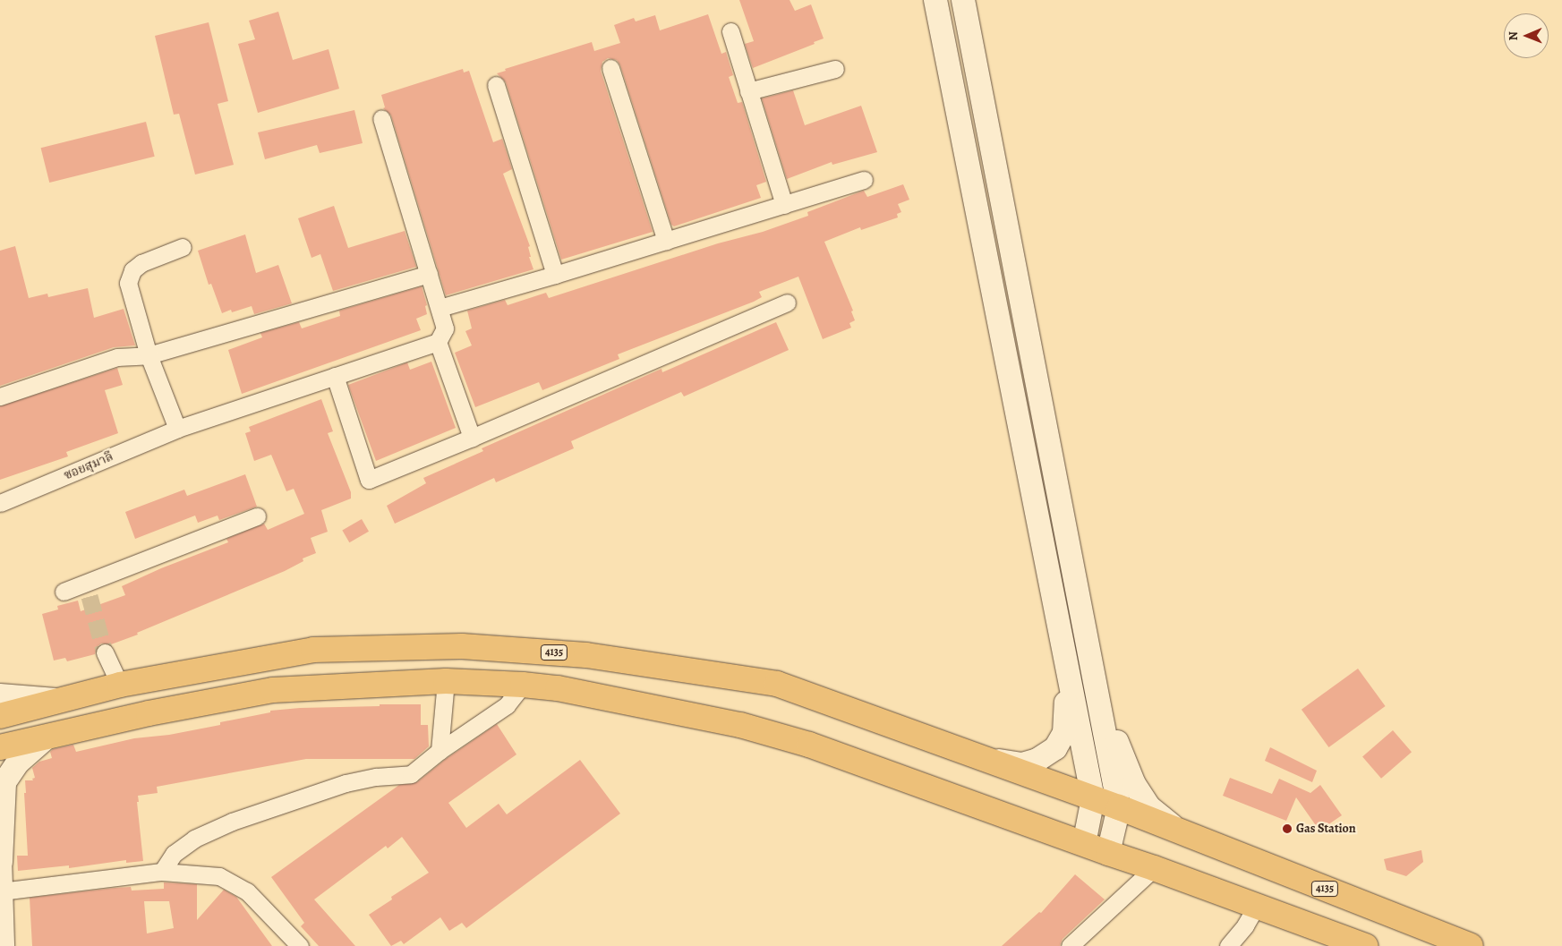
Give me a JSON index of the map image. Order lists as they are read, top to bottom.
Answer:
{
  "streets": {
    "main road": ["4135"],
    "street": ["ซอยสุมาลี"]
  },
  "places": ["Gas Station"],
  "north": "left"
}
